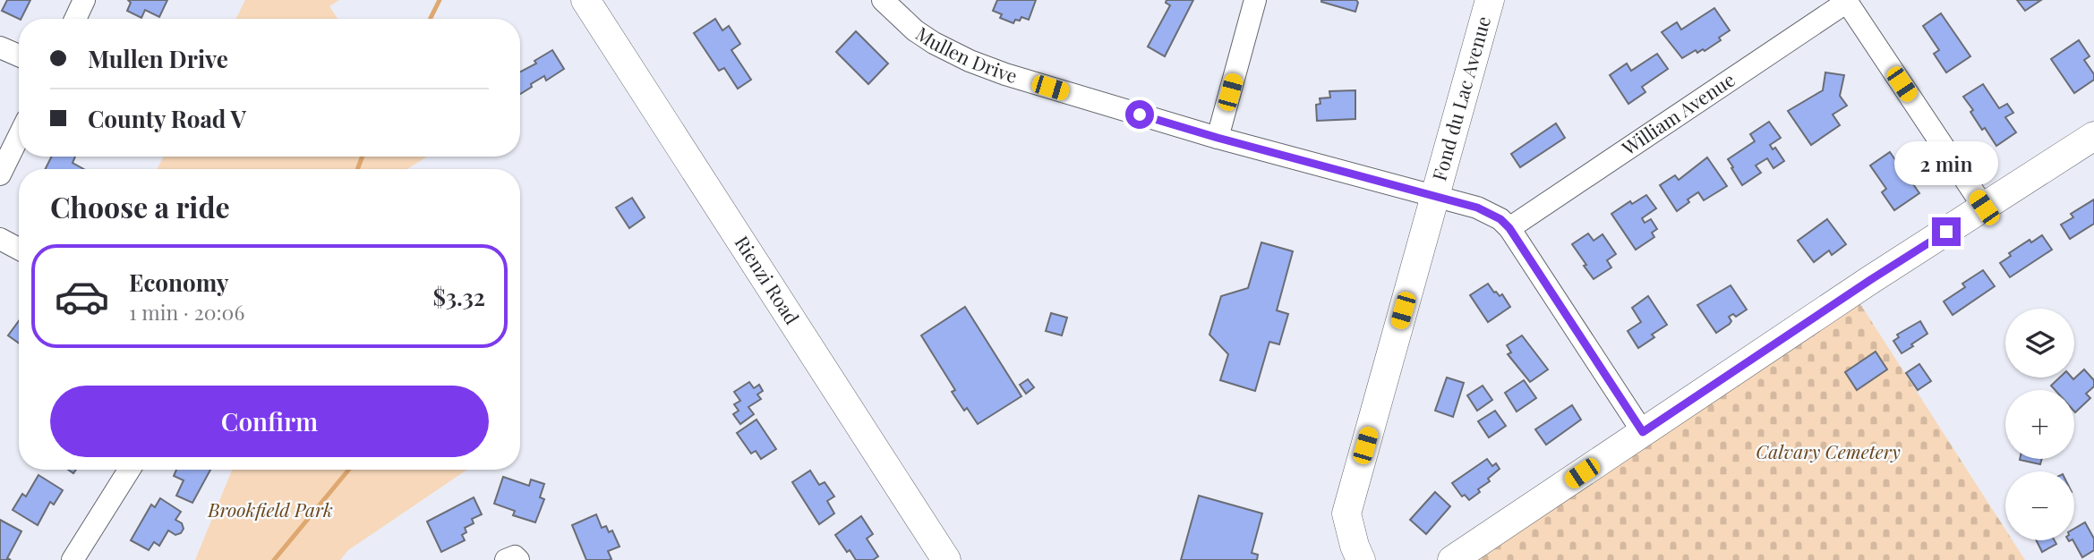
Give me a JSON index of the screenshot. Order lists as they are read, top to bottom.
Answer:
{
  "streets": {
    "main road": ["Fond du Lac Avenue", "Rienzi Road"],
    "street": ["Mullen Drive", "William Avenue"]
  },
  "crossings": [
    ["Mullen Drive", "Fond du Lac Avenue"],
    ["Mullen Drive", "William Avenue"]
  ],
  "parks": ["Calvary Cemetery", "Brookfield Park"],
  "page": {
    "banner": ["Mullen Drive", "County Road V"],
    "bubble": "2 min",
    "heading": "Choose a ride",
    "list": [
      {
        "name": "Economy",
        "note": "1 min · 20:06",
        "value": "$3.32"
      }
    ],
    "map_buttons": ["+", "−"],
    "buttons": "Confirm"
  }
}
